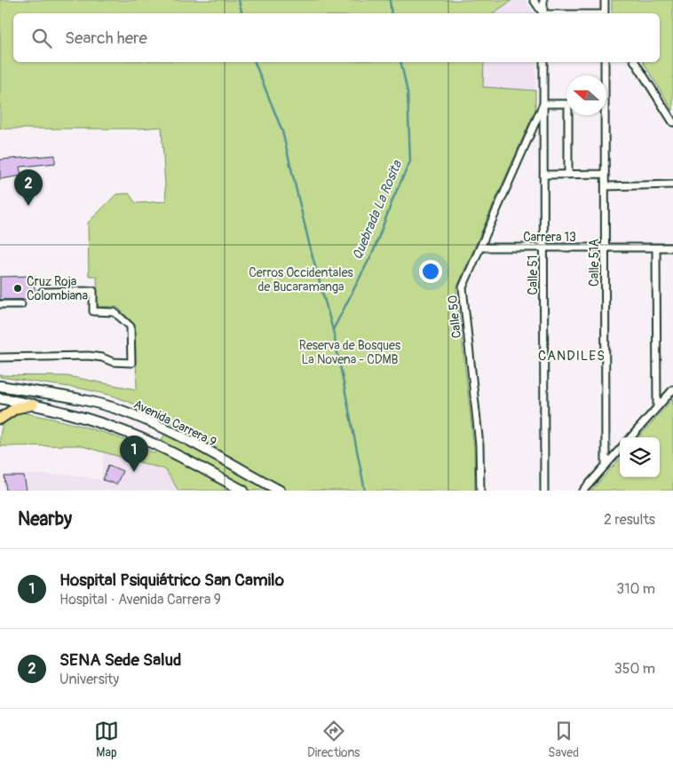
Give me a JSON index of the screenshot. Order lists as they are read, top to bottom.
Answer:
{
  "streets": {
    "main road": ["Avenida Carrera 9"],
    "street": [
      "Carrera 13",
      "Calle 51A",
      "Calle 51",
      "Calle 50"
    ]
  },
  "crossings": [
    ["Carrera 13", "Calle 51A"],
    ["Carrera 13", "Calle 51"],
    ["Carrera 13", "Calle 50"],
    ["Calle 51", "Calle 50"]
  ],
  "districts": ["CANDILES"],
  "water": ["Quebrada La Rosita"],
  "parks": ["Cerros Occidentales de Bucaramanga", "Reserva de Bosques La Novena - CDMB"],
  "places": ["Cruz Roja Colombiana"],
  "north": "left",
  "page": {
    "search": "Search here",
    "pins": ["2", "1"],
    "heading": ["Nearby", "2 results"],
    "list": [
      {
        "mark": "1",
        "name": "Hospital Psiquiátrico San Camilo",
        "note": "Hospital · Avenida Carrera 9",
        "value": "310 m"
      },
      {
        "mark": "2",
        "name": "SENA Sede Salud",
        "note": "University",
        "value": "350 m"
      }
    ],
    "nav": ["Map", "Directions", "Saved"]
  }
}
